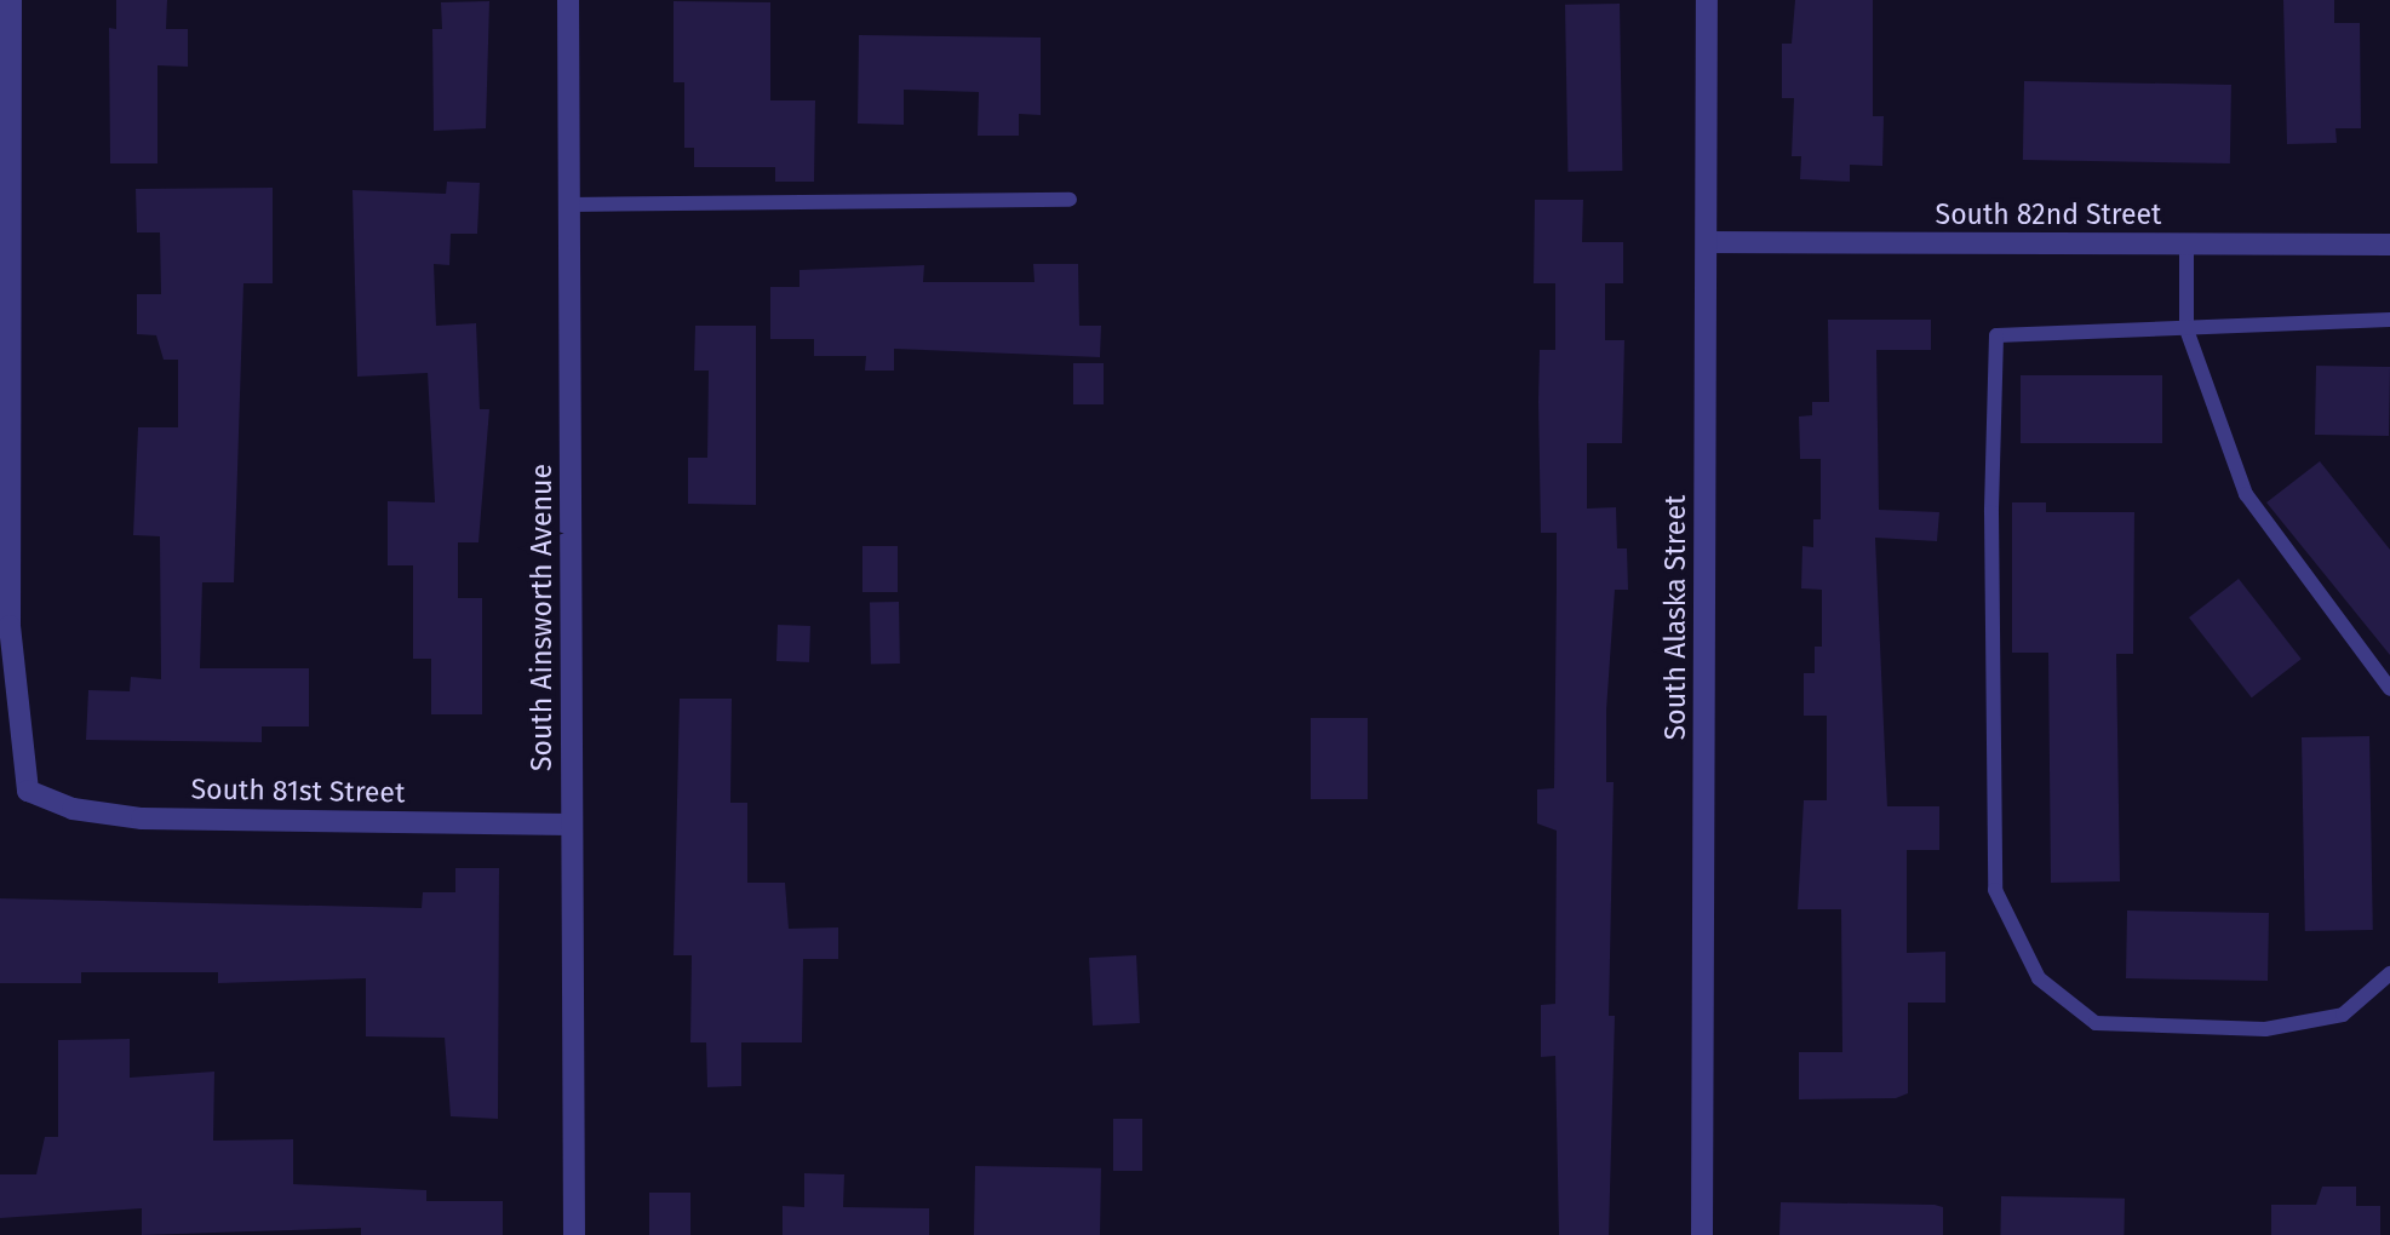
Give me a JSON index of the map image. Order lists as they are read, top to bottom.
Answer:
{
  "streets": {
    "street": [
      "South 82nd Street",
      "South Ainsworth Avenue",
      "South Alaska Street",
      "South 81st Street"
    ]
  },
  "crossings": [
    ["South 82nd Street", "South Alaska Street"],
    ["South Ainsworth Avenue", "South 81st Street"]
  ]
}
